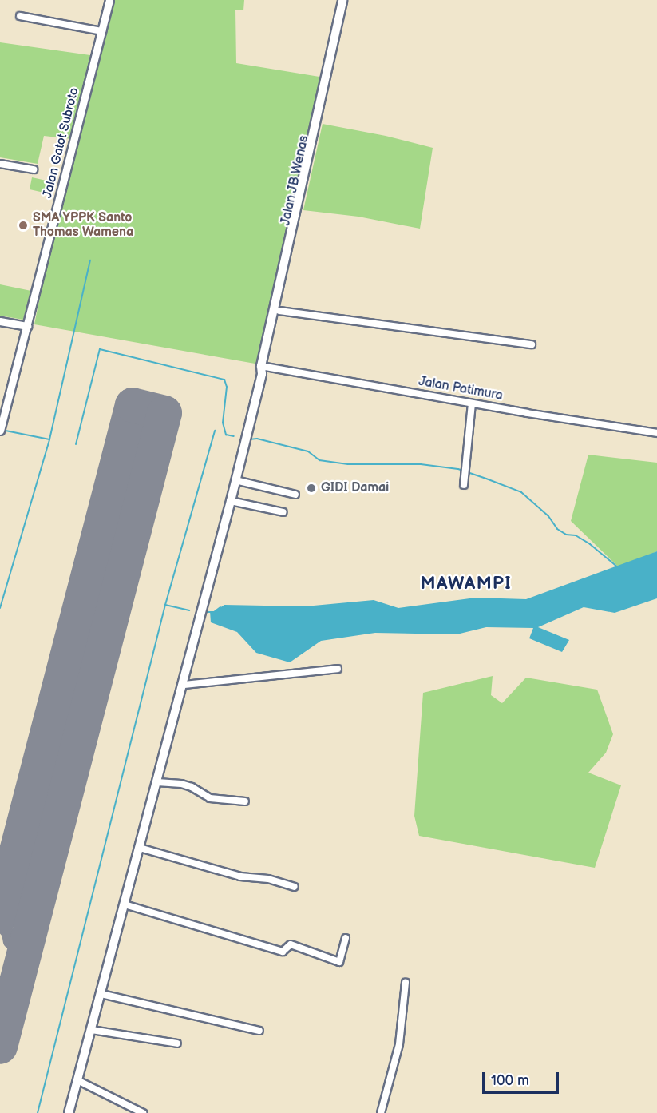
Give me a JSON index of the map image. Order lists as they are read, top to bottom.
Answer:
{
  "streets": {
    "main road": ["Jalan JB Wenas"],
    "street": ["Jalan Gatot Subroto", "Jalan Patimura"]
  },
  "crossings": [
    ["Jalan JB Wenas", "Jalan Patimura"]
  ],
  "districts": ["MAWAMPI"],
  "places": ["SMA YPPK Santo Thomas Wamena", "GIDI Damai"],
  "scale_bar": "100 m"
}
